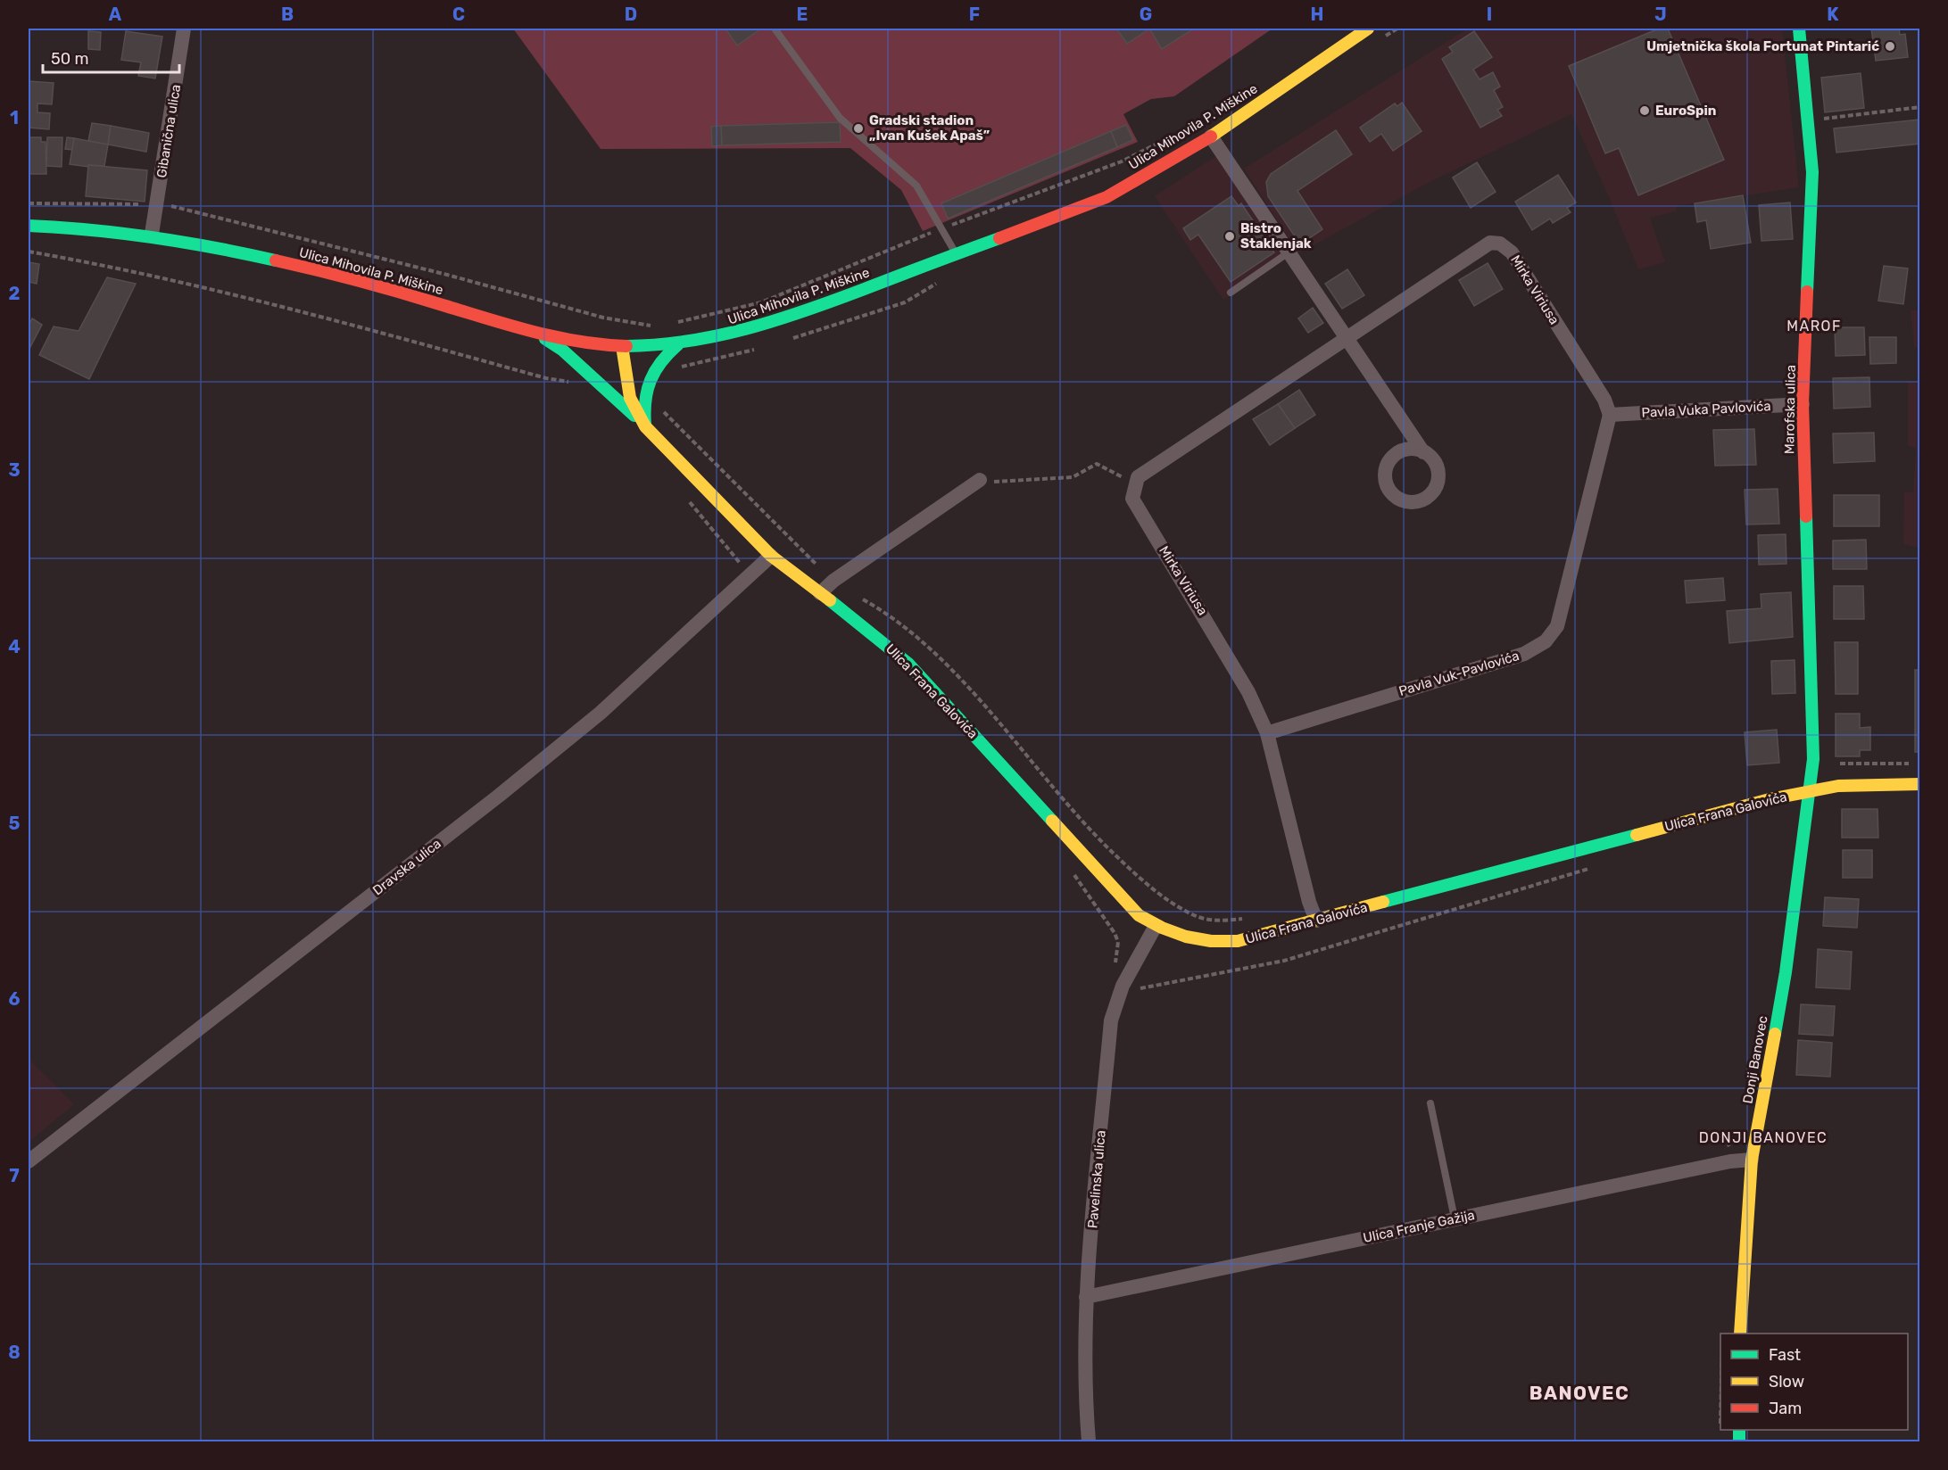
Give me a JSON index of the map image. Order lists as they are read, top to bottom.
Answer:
{
  "streets": {
    "main road": [
      "Ulica Mihovila P. Miškine",
      "Marofska ulica",
      "Ulica Frana Galovića",
      "Donji Banovec"
    ],
    "street": [
      "Gibanična ulica",
      "Mirka Viriusa",
      "Pavla Vuka Pavlovića",
      "Pavla Vuk-Pavlovića",
      "Dravska ulica",
      "Pavelinska ulica",
      "Ulica Franje Gažija"
    ]
  },
  "crossings": [
    ["Ulica Mihovila P. Miškine", "Gibanična ulica"],
    ["Ulica Mihovila P. Miškine", "Ulica Frana Galovića"],
    ["Mirka Viriusa", "Pavla Vuka Pavlovića"],
    ["Mirka Viriusa", "Pavla Vuk-Pavlovića"],
    ["Mirka Viriusa", "Ulica Frana Galovića"],
    ["Pavla Vuka Pavlovića", "Marofska ulica"],
    ["Pavla Vuka Pavlovića", "Pavla Vuk-Pavlovića"],
    ["Marofska ulica", "Ulica Frana Galovića"],
    ["Marofska ulica", "Donji Banovec"],
    ["Ulica Frana Galovića", "Dravska ulica"],
    ["Ulica Frana Galovića", "Donji Banovec"],
    ["Ulica Frana Galovića", "Pavelinska ulica"],
    ["Donji Banovec", "Ulica Franje Gažija"],
    ["Pavelinska ulica", "Ulica Franje Gažija"]
  ],
  "districts": ["MAROF", "DONJI BANOVEC", "BANOVEC"],
  "places": [
    "Umjetnička škola Fortunat Pintarić",
    "EuroSpin",
    "Gradski stadion „Ivan Kušek Apaš”",
    "Bistro Staklenjak"
  ],
  "legend": ["Fast", "Slow", "Jam"],
  "scale_bar": "50 m",
  "grid": {
    "columns": [
      "A",
      "B",
      "C",
      "D",
      "E",
      "F",
      "G",
      "H",
      "I",
      "J",
      "K"
    ],
    "rows": [
      "1",
      "2",
      "3",
      "4",
      "5",
      "6",
      "7",
      "8"
    ]
  }
}
